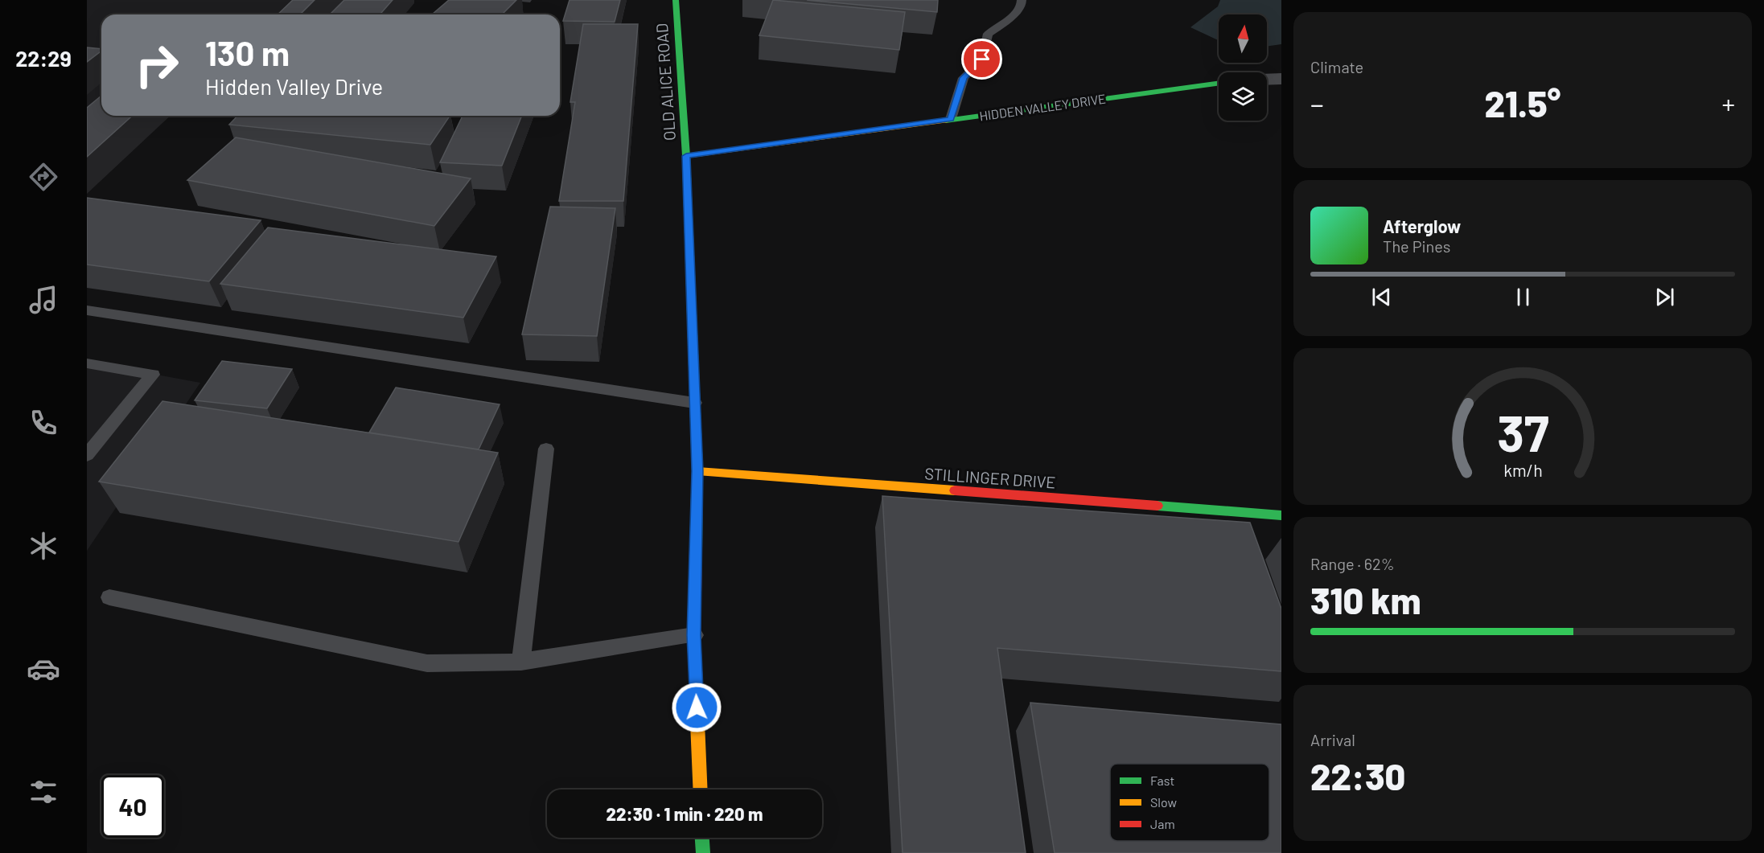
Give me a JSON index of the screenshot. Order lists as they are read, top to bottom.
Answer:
{
  "streets": {
    "street": ["OLD ALICE ROAD", "HIDDEN VALLEY DRIVE", "STILLINGER DRIVE"]
  },
  "crossings": [
    ["OLD ALICE ROAD", "HIDDEN VALLEY DRIVE"],
    ["OLD ALICE ROAD", "STILLINGER DRIVE"]
  ],
  "legend": ["Fast", "Slow", "Jam"],
  "north": "top",
  "page": {
    "tabs": "22:29",
    "tile": [
      "Climate",
      ["Range · 62%", "310 km"],
      ["Arrival", "22:30"]
    ],
    "turn": ["130 m", "Hidden Valley Drive"],
    "heat": ["−", "21.5°", "+"],
    "song": ["Afterglow", "The Pines"],
    "limit": "40",
    "trip": "22:30 · 1 min · 220 m",
    "gauge": ["37", "km/h"]
  }
}
